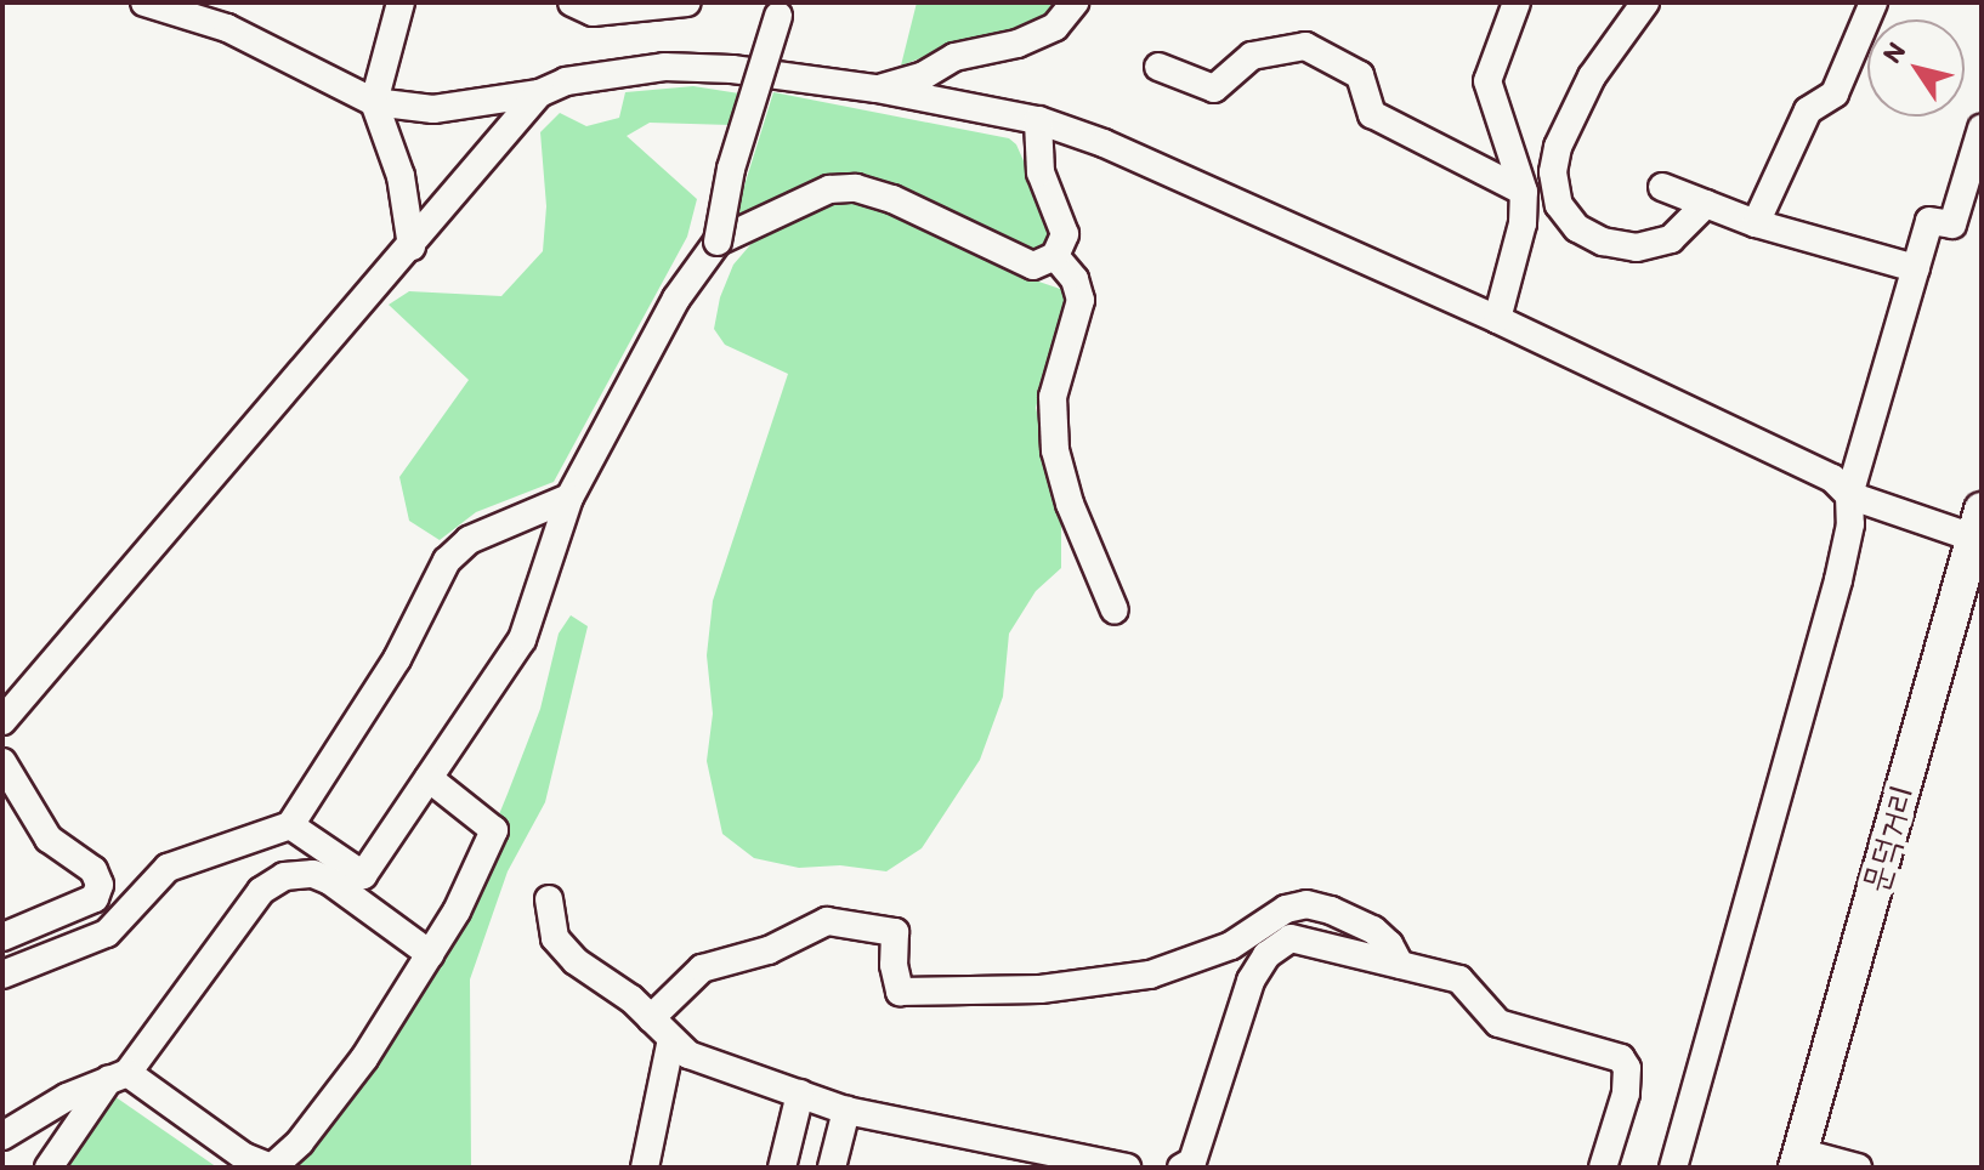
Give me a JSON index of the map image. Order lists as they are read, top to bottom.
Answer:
{
  "streets": {
    "main road": ["문덕거리"]
  },
  "north": "top left"
}
